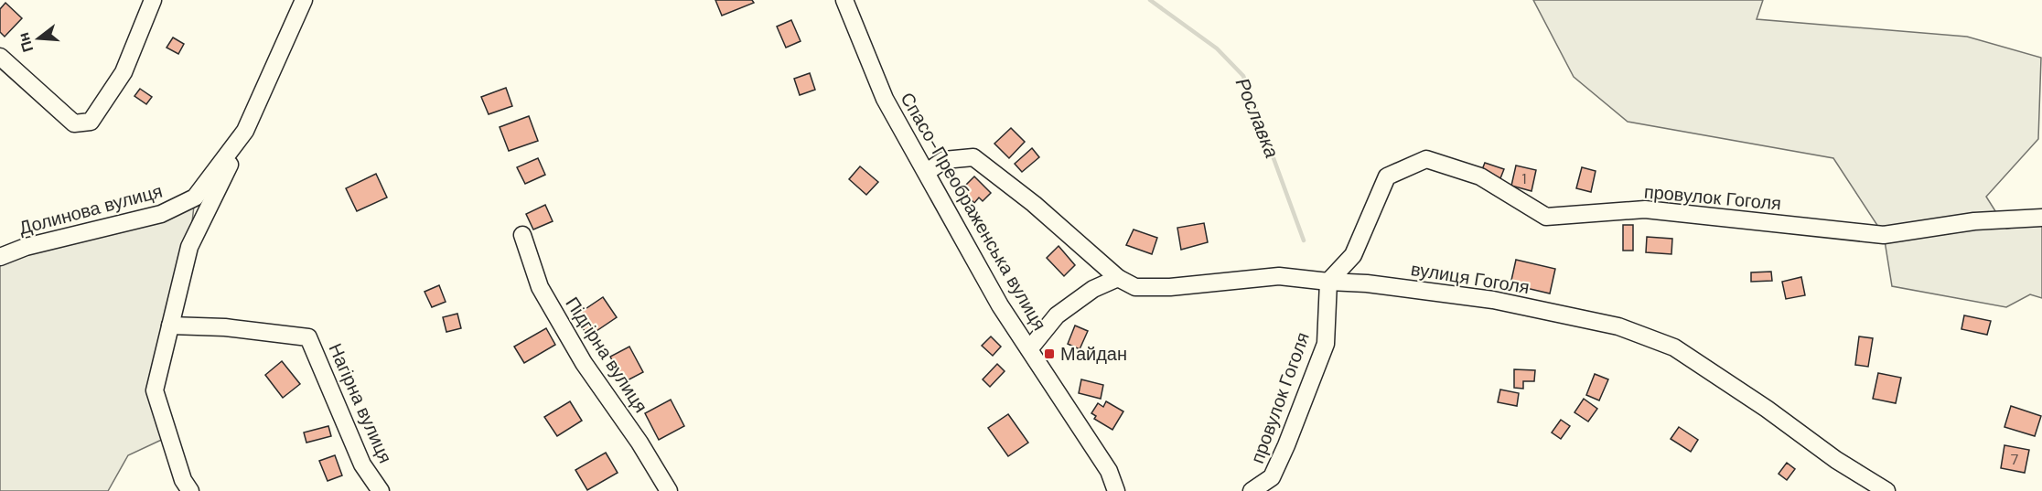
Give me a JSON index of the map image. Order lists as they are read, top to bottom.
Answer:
{
  "streets": {
    "street": [
      "провулок Гоголя",
      "Долинова вулиця",
      "Спасо-Преображенська вулиця",
      "вулиця Гоголя",
      "Підгірна вулиця",
      "Нагірна вулиця"
    ]
  },
  "crossings": [
    ["провулок Гоголя", "вулиця Гоголя"]
  ],
  "water": ["Рославка"],
  "places": {
    "transit": ["Майдан"]
  },
  "house_numbers": ["1", "7"],
  "north": "left"
}
